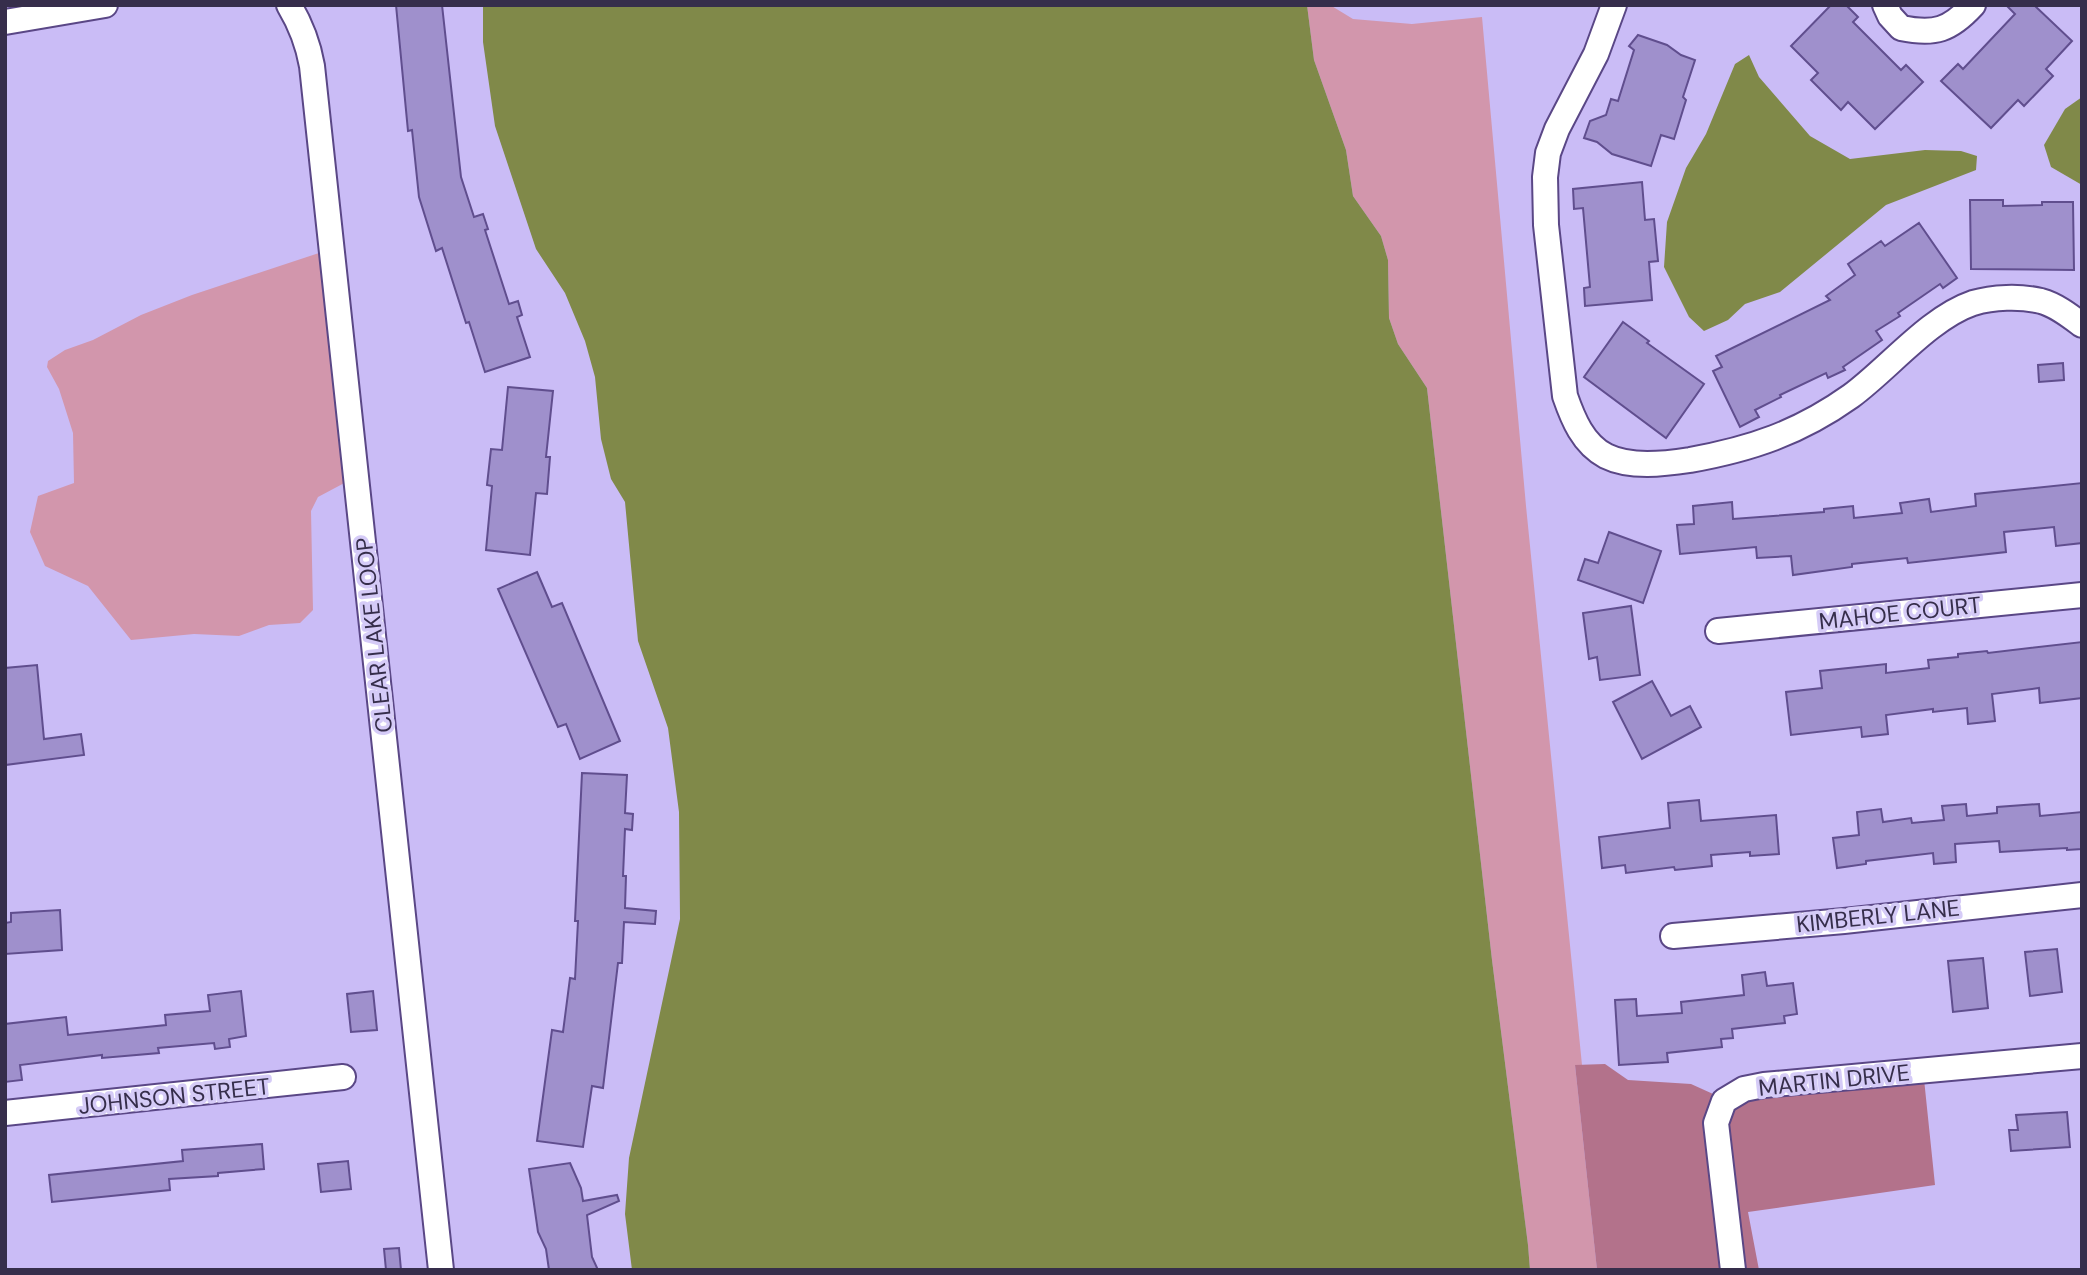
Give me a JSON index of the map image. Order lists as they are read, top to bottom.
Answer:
{
  "streets": {
    "street": [
      "MAHOE COURT",
      "CLEAR LAKE LOOP",
      "KIMBERLY LANE",
      "MARTIN DRIVE",
      "JOHNSON STREET"
    ]
  }
}
